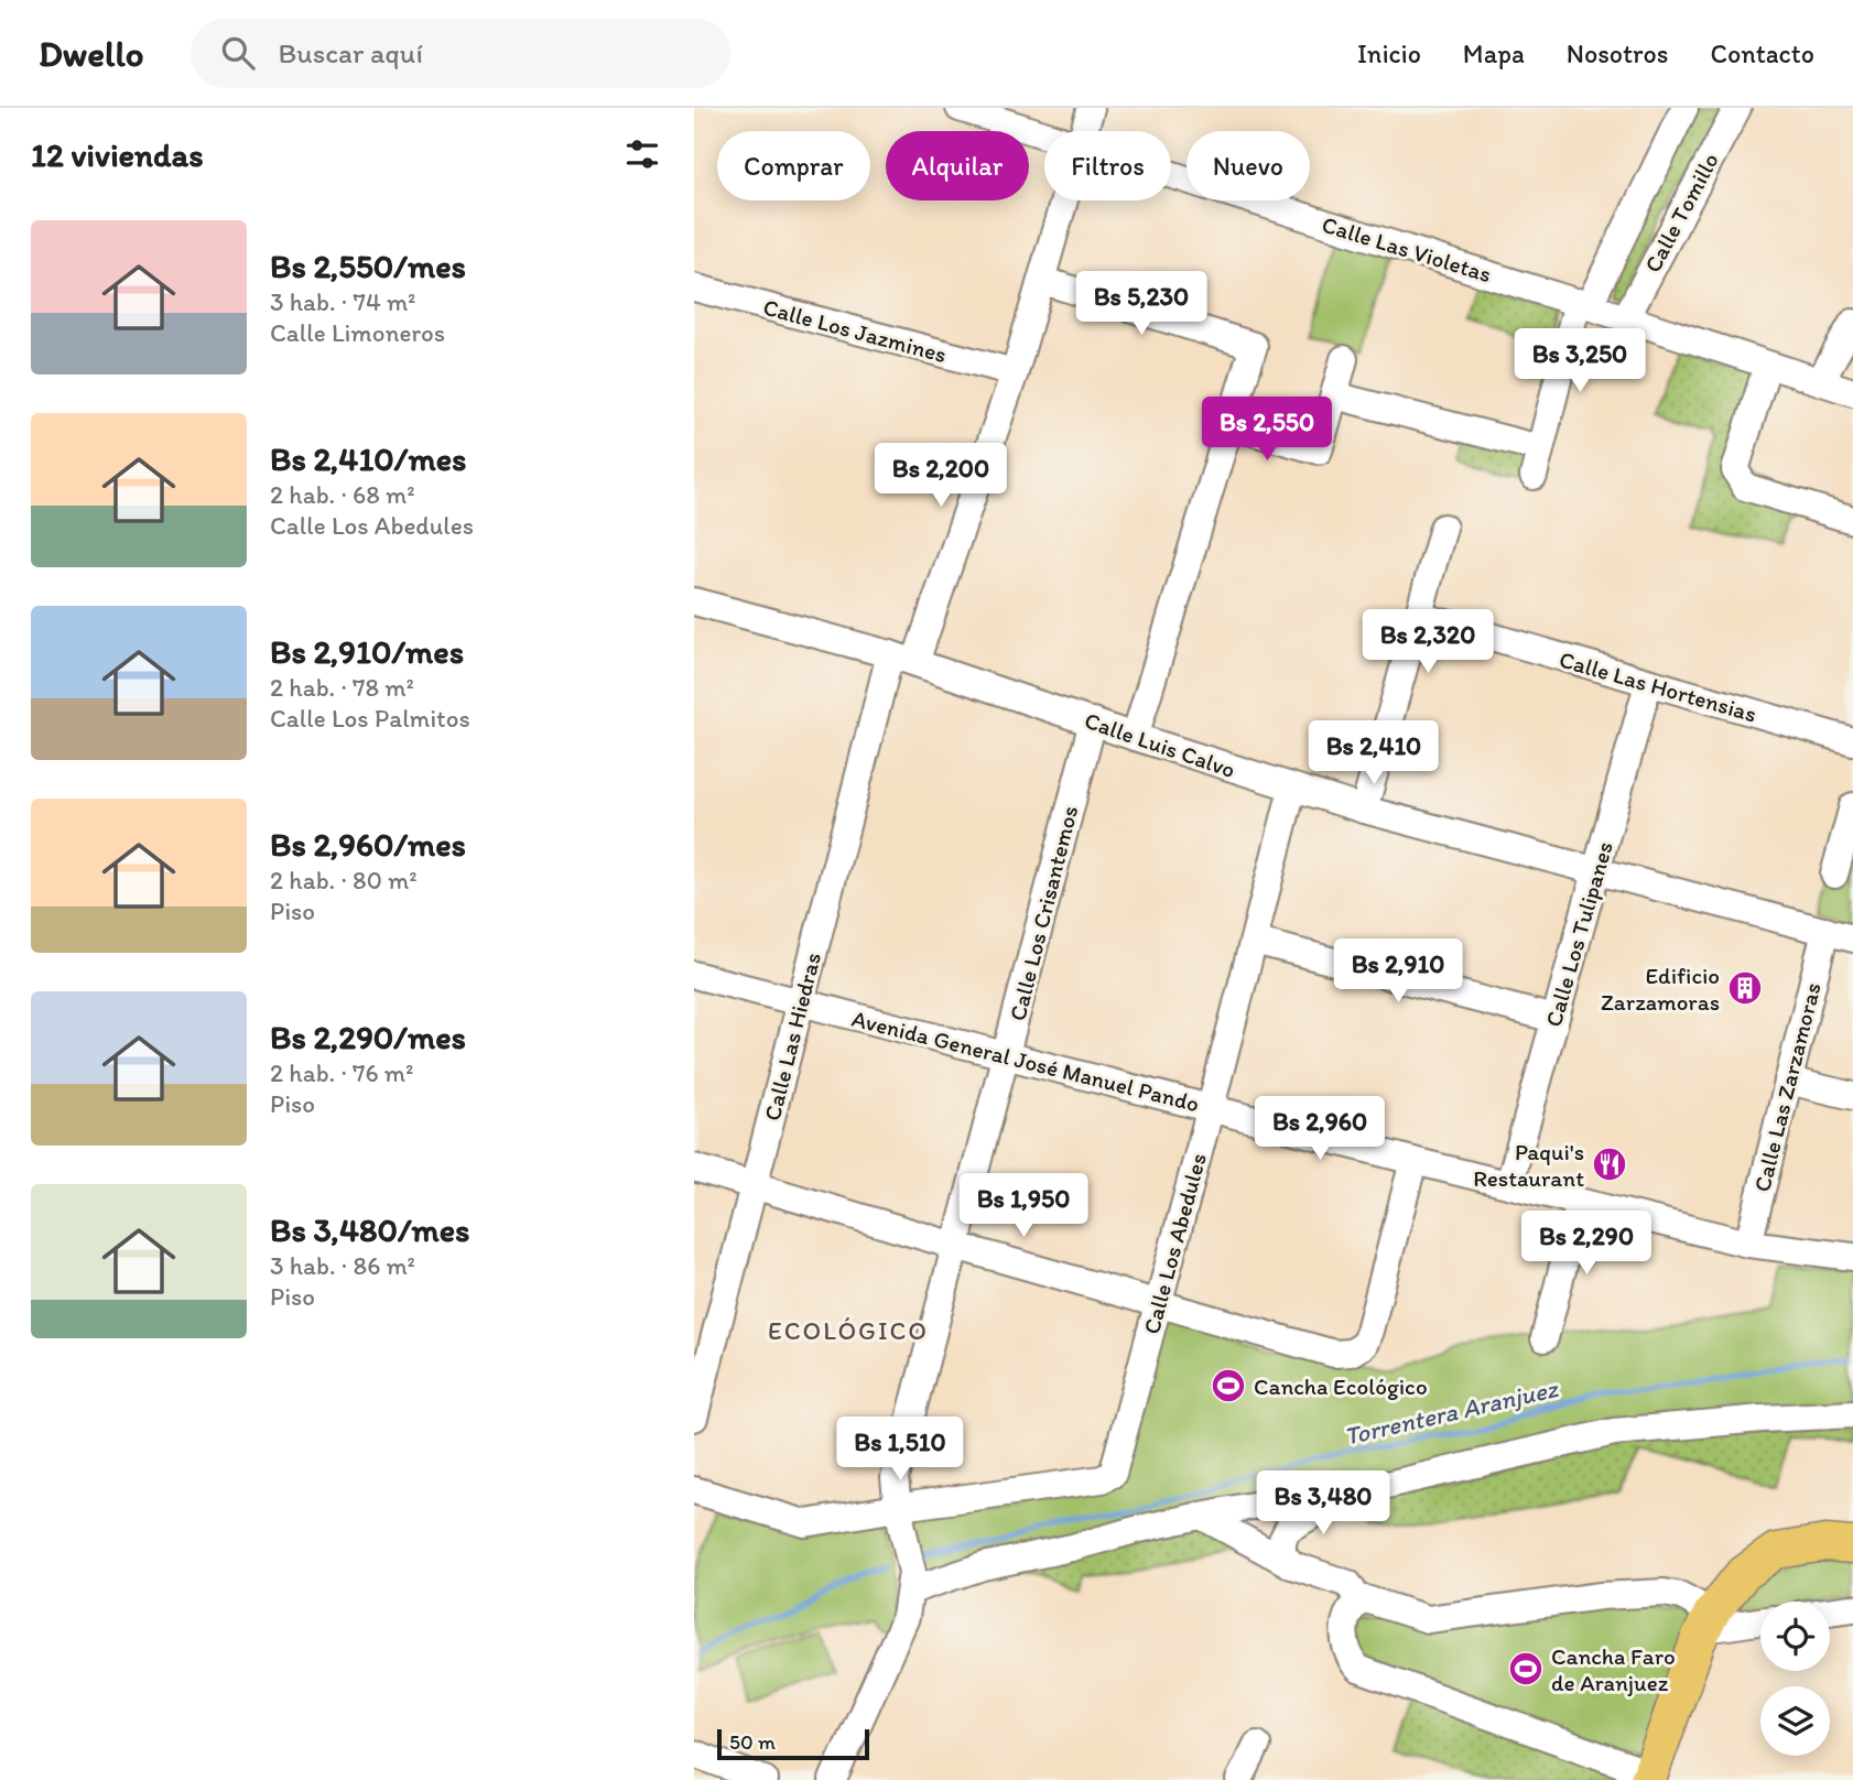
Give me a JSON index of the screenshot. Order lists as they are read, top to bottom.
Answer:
{
  "streets": {
    "street": [
      "Calle Tomillo",
      "Calle Las Violetas",
      "Calle Los Jazmines",
      "Calle Las Hortensias",
      "Calle Luis Calvo",
      "Calle Los Crisantemos",
      "Calle Los Tulipanes",
      "Calle Las Hiedras",
      "Avenida General José Manuel Pando",
      "Calle Las Zarzamoras",
      "Calle Los Abedules"
    ]
  },
  "crossings": [
    ["Calle Tomillo", "Calle Las Violetas"],
    ["Calle Los Jazmines", "Calle Las Hiedras"],
    ["Calle Las Hortensias", "Calle Los Tulipanes"],
    ["Calle Luis Calvo", "Calle Los Crisantemos"],
    ["Calle Luis Calvo", "Calle Los Tulipanes"],
    ["Calle Luis Calvo", "Calle Las Hiedras"],
    ["Calle Luis Calvo", "Calle Las Zarzamoras"],
    ["Calle Luis Calvo", "Calle Los Abedules"],
    ["Calle Los Crisantemos", "Avenida General José Manuel Pando"],
    ["Calle Los Crisantemos", "Calle Los Abedules"],
    ["Calle Los Tulipanes", "Avenida General José Manuel Pando"],
    ["Calle Las Hiedras", "Avenida General José Manuel Pando"],
    ["Avenida General José Manuel Pando", "Calle Las Zarzamoras"],
    ["Avenida General José Manuel Pando", "Calle Los Abedules"]
  ],
  "districts": ["ECOLÓGICO"],
  "water": ["Torrentera Aranjuez"],
  "places": {
    "building": ["Edificio Zarzamoras"],
    "restaurant": ["Paqui's Restaurant"],
    "sports": ["Cancha Ecológico", "Cancha Faro de Aranjuez"]
  },
  "scale_bar": "50 m",
  "page": {
    "header": "Dwello",
    "search": "Buscar aquí",
    "nav": [
      "Inicio",
      "Mapa",
      "Nosotros",
      "Contacto"
    ],
    "heading": "12 viviendas",
    "chip": [
      "Comprar",
      "Alquilar",
      "Filtros",
      "Nuevo"
    ],
    "list": [
      {
        "name": "Bs 2,550/mes",
        "note": "3 hab. · 74 m² · Calle Limoneros"
      },
      {
        "name": "Bs 2,410/mes",
        "note": "2 hab. · 68 m² · Calle Los Abedules"
      },
      {
        "name": "Bs 2,910/mes",
        "note": "2 hab. · 78 m² · Calle Los Palmitos"
      },
      {
        "name": "Bs 2,960/mes",
        "note": "2 hab. · 80 m² · Piso"
      },
      {
        "name": "Bs 2,290/mes",
        "note": "2 hab. · 76 m² · Piso"
      },
      {
        "name": "Bs 3,480/mes",
        "note": "3 hab. · 86 m² · Piso"
      }
    ],
    "price": [
      "Bs 5,230",
      "Bs 3,250",
      "Bs 2,550",
      "Bs 2,200",
      "Bs 2,320",
      "Bs 2,410",
      "Bs 2,910",
      "Bs 2,960",
      "Bs 1,950",
      "Bs 2,290",
      "Bs 1,510",
      "Bs 3,480"
    ],
    "scale": "50 m"
  }
}
